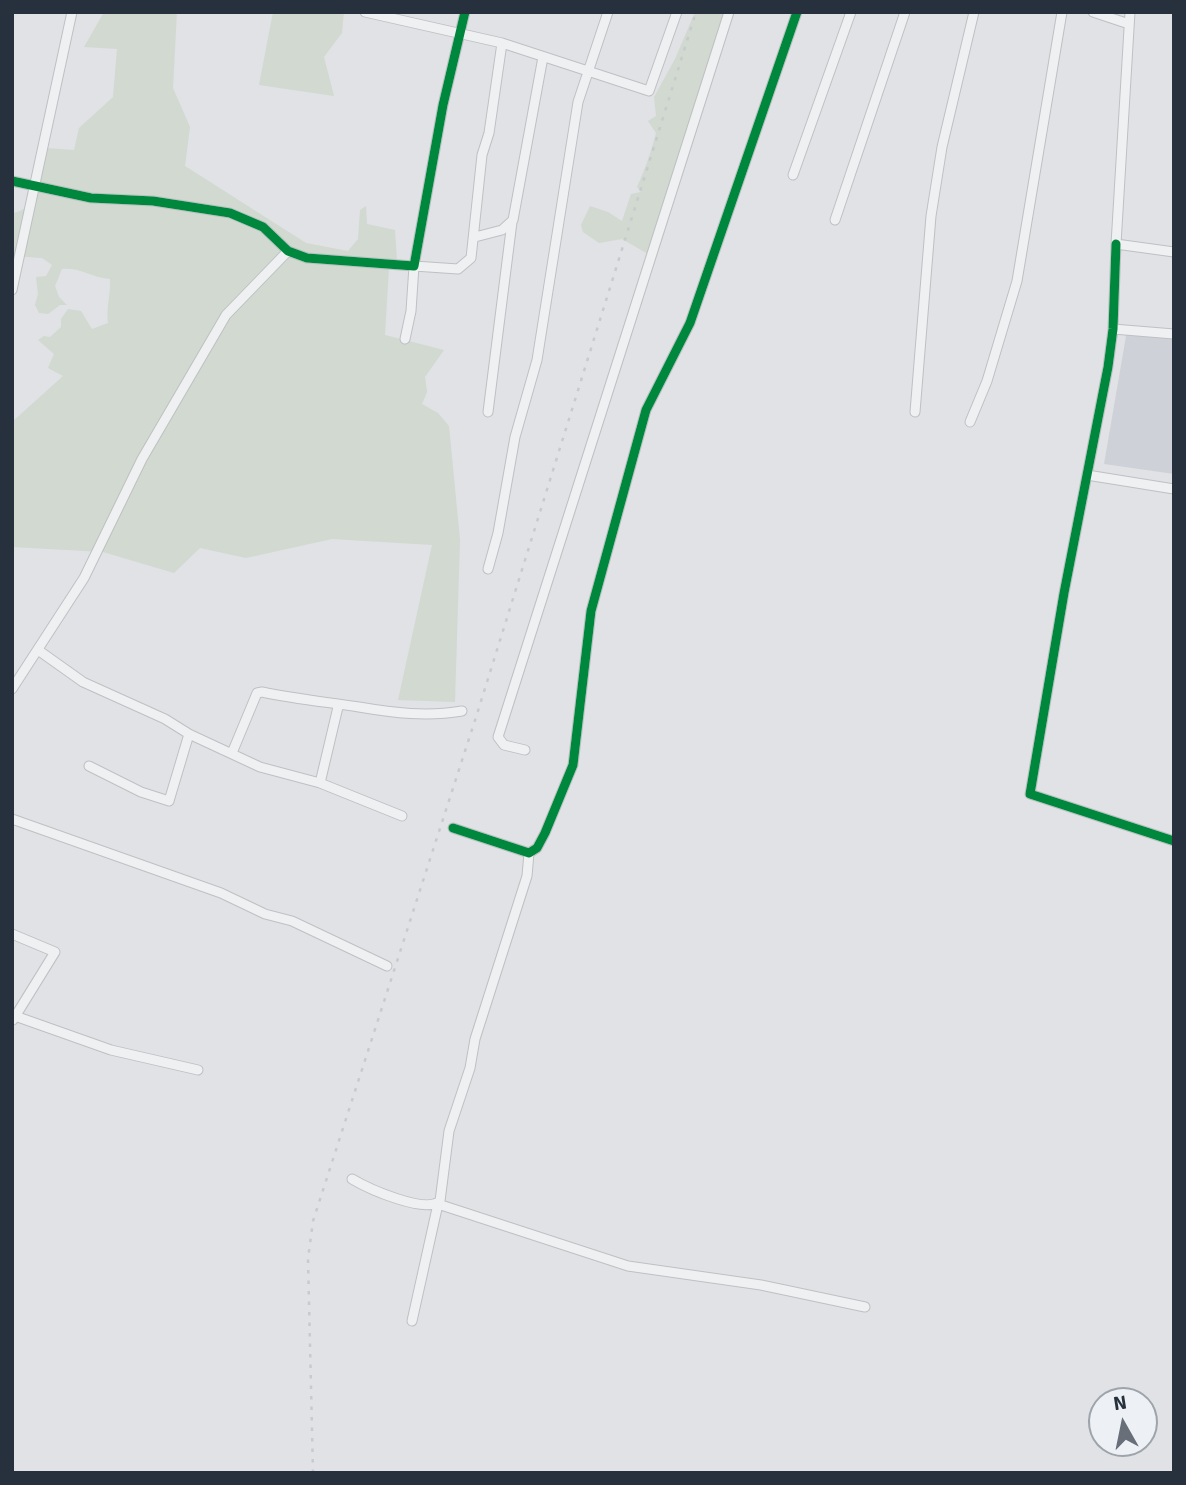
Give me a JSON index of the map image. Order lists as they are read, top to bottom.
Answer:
{
  "north": "top"
}
